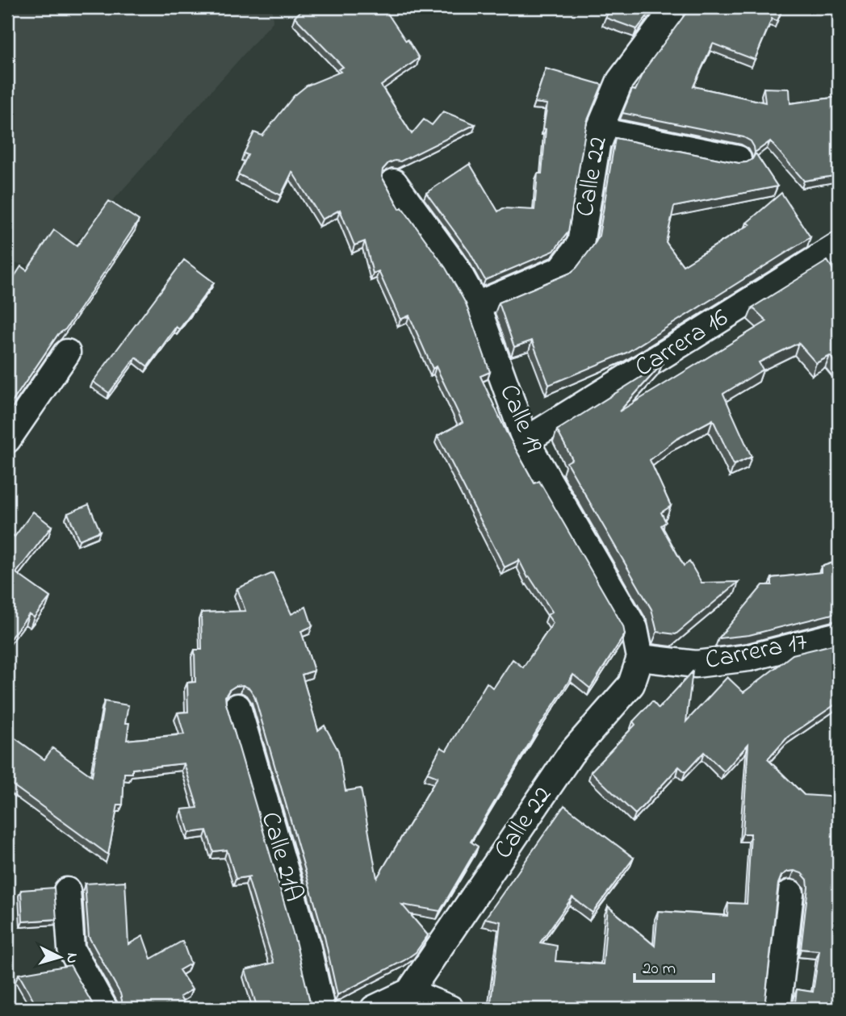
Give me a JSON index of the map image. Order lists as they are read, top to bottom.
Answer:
{
  "streets": {
    "street": [
      "Calle 22",
      "Carrera 16",
      "Calle 19",
      "Carrera 17",
      "Calle 21A"
    ]
  },
  "crossings": [
    ["Calle 22", "Calle 19"],
    ["Calle 22", "Carrera 17"],
    ["Carrera 16", "Calle 19"],
    ["Calle 19", "Carrera 17"]
  ],
  "scale_bar": "20 m",
  "north": "right"
}
